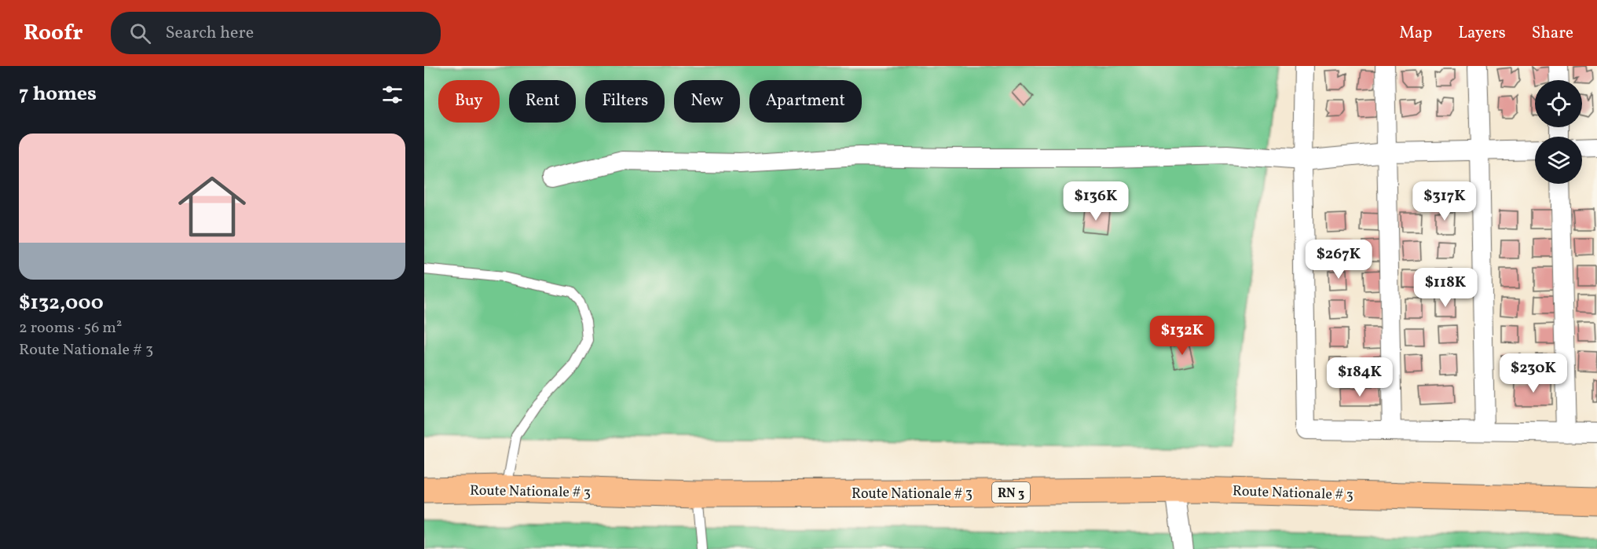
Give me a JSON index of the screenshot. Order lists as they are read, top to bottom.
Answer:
{
  "streets": {
    "main road": ["Route Nationale # 3", "RN 3"]
  },
  "page": {
    "header": "Roofr",
    "search": "Search here",
    "nav": ["Map", "Layers", "Share"],
    "heading": "7 homes",
    "chip": [
      "Buy",
      "Rent",
      "Filters",
      "New",
      "Apartment"
    ],
    "list": [
      {
        "name": "$132,000",
        "note": "2 rooms · 56 m² · Route Nationale # 3"
      }
    ],
    "price": [
      "$136K",
      "$317K",
      "$267K",
      "$118K",
      "$132K",
      "$230K",
      "$184K"
    ]
  }
}
